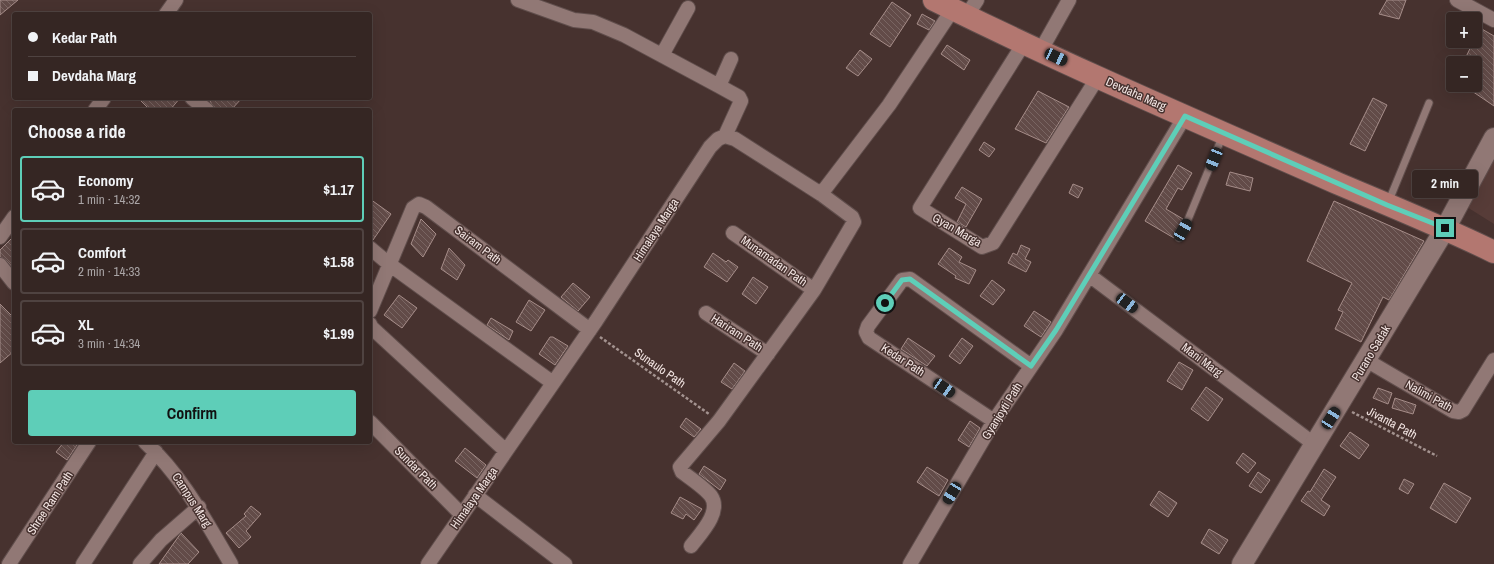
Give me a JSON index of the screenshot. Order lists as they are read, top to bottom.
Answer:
{
  "streets": {
    "main road": ["Devdaha Marg", "Purano Sadak"],
    "street": [
      "Himalaya Marga",
      "Gyan Marga",
      "Sairam Path",
      "Munamadan Path",
      "Hariram Path",
      "Kedar Path",
      "Mani Marg",
      "Nalimi Path",
      "Gyanjoyti Path",
      "Sundar Path",
      "Campus Marg",
      "Shree Ram Path"
    ],
    "path": ["Sunaulo Path", "Jivanta Path"]
  },
  "crossings": [
    ["Devdaha Marg", "Gyan Marga"],
    ["Devdaha Marg", "Purano Sadak"],
    ["Devdaha Marg", "Gyanjoyti Path"],
    ["Himalaya Marga", "Sairam Path"],
    ["Himalaya Marga", "Sunaulo Path"],
    ["Himalaya Marga", "Sundar Path"],
    ["Sairam Path", "Sunaulo Path"],
    ["Purano Sadak", "Mani Marg"],
    ["Purano Sadak", "Nalimi Path"],
    ["Purano Sadak", "Jivanta Path"],
    ["Kedar Path", "Gyanjoyti Path"],
    ["Mani Marg", "Gyanjoyti Path"]
  ],
  "page": {
    "map_buttons": ["+", "−"],
    "banner": ["Kedar Path", "Devdaha Marg"],
    "heading": "Choose a ride",
    "list": [
      {
        "name": "Economy",
        "note": "1 min · 14:32",
        "value": "$1.17"
      },
      {
        "name": "Comfort",
        "note": "2 min · 14:33",
        "value": "$1.58"
      },
      {
        "name": "XL",
        "note": "3 min · 14:34",
        "value": "$1.99"
      }
    ],
    "bubble": "2 min",
    "buttons": "Confirm"
  }
}
